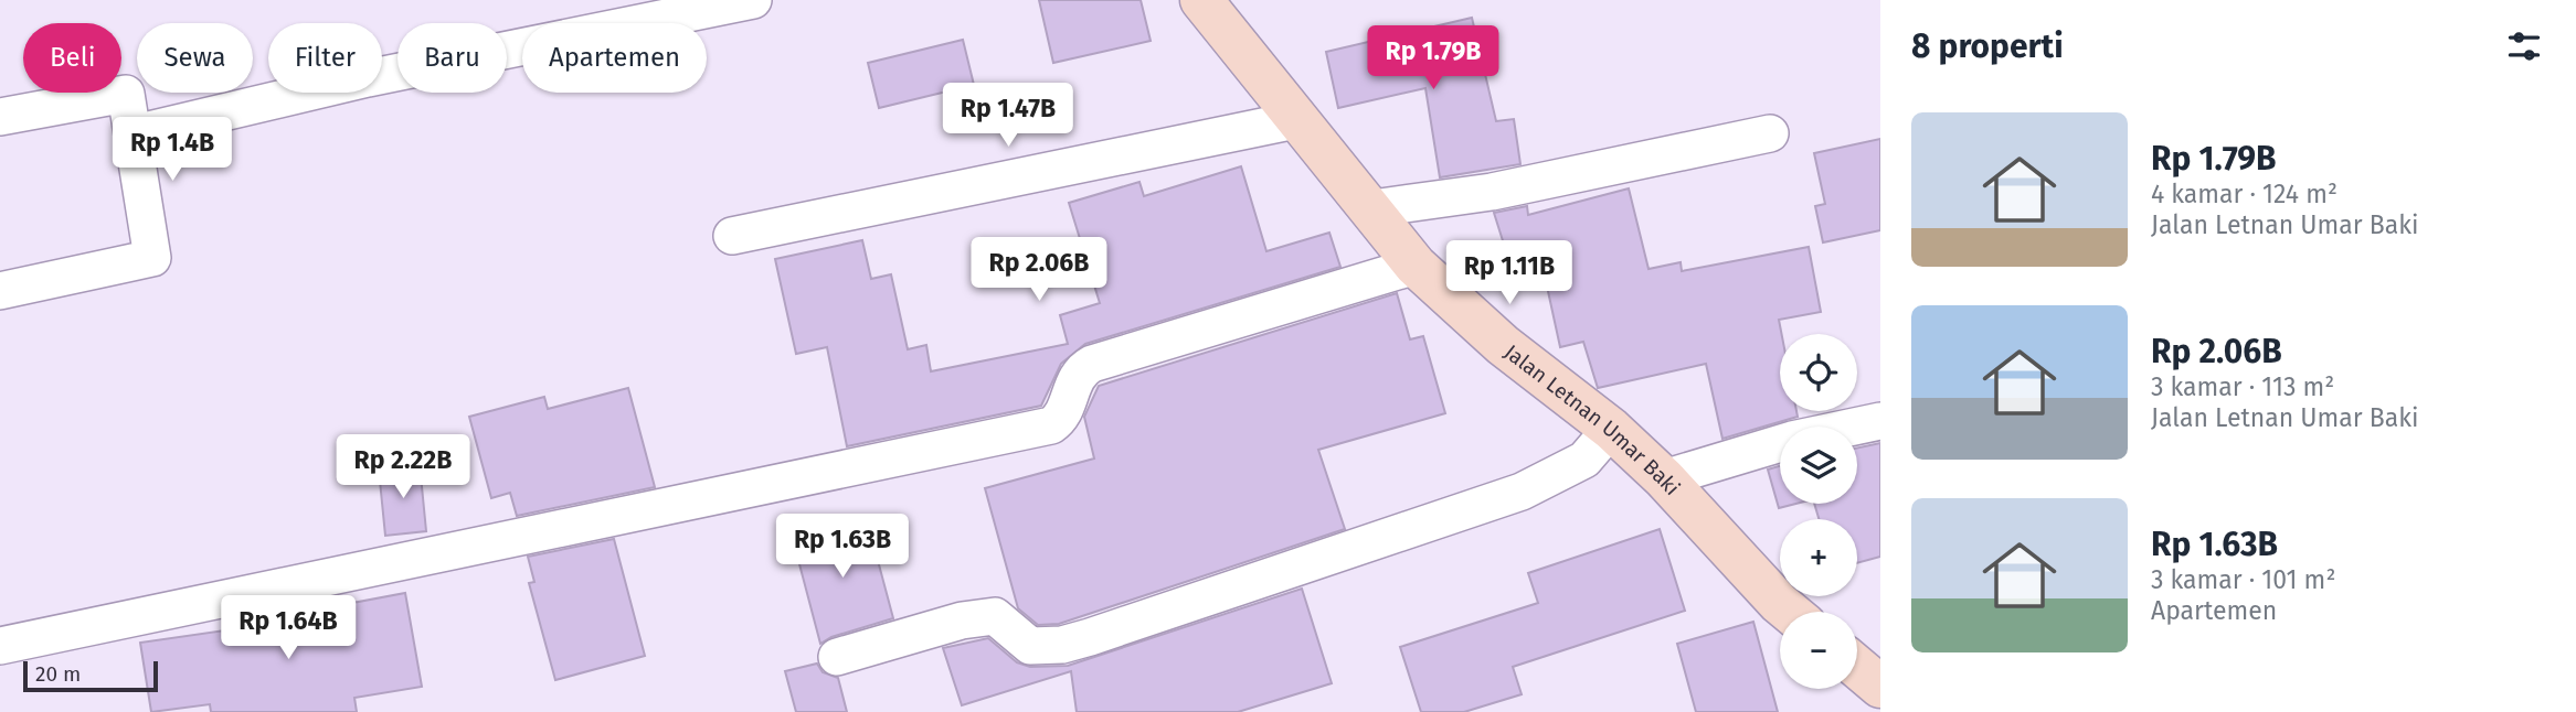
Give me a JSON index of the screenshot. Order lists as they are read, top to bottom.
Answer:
{
  "streets": {
    "street": ["Jalan Letnan Umar Baki"]
  },
  "scale_bar": "20 m",
  "page": {
    "heading": "8 properti",
    "chip": [
      "Beli",
      "Sewa",
      "Filter",
      "Baru",
      "Apartemen"
    ],
    "price": [
      "Rp 1.79B",
      "Rp 1.47B",
      "Rp 1.4B",
      "Rp 2.06B",
      "Rp 1.11B",
      "Rp 2.22B",
      "Rp 1.63B",
      "Rp 1.64B"
    ],
    "list": [
      {
        "name": "Rp 1.79B",
        "note": "4 kamar · 124 m² · Jalan Letnan Umar Baki"
      },
      {
        "name": "Rp 2.06B",
        "note": "3 kamar · 113 m² · Jalan Letnan Umar Baki"
      },
      {
        "name": "Rp 1.63B",
        "note": "3 kamar · 101 m² · Apartemen"
      }
    ],
    "map_buttons": ["+", "−"],
    "scale": "20 m"
  }
}
